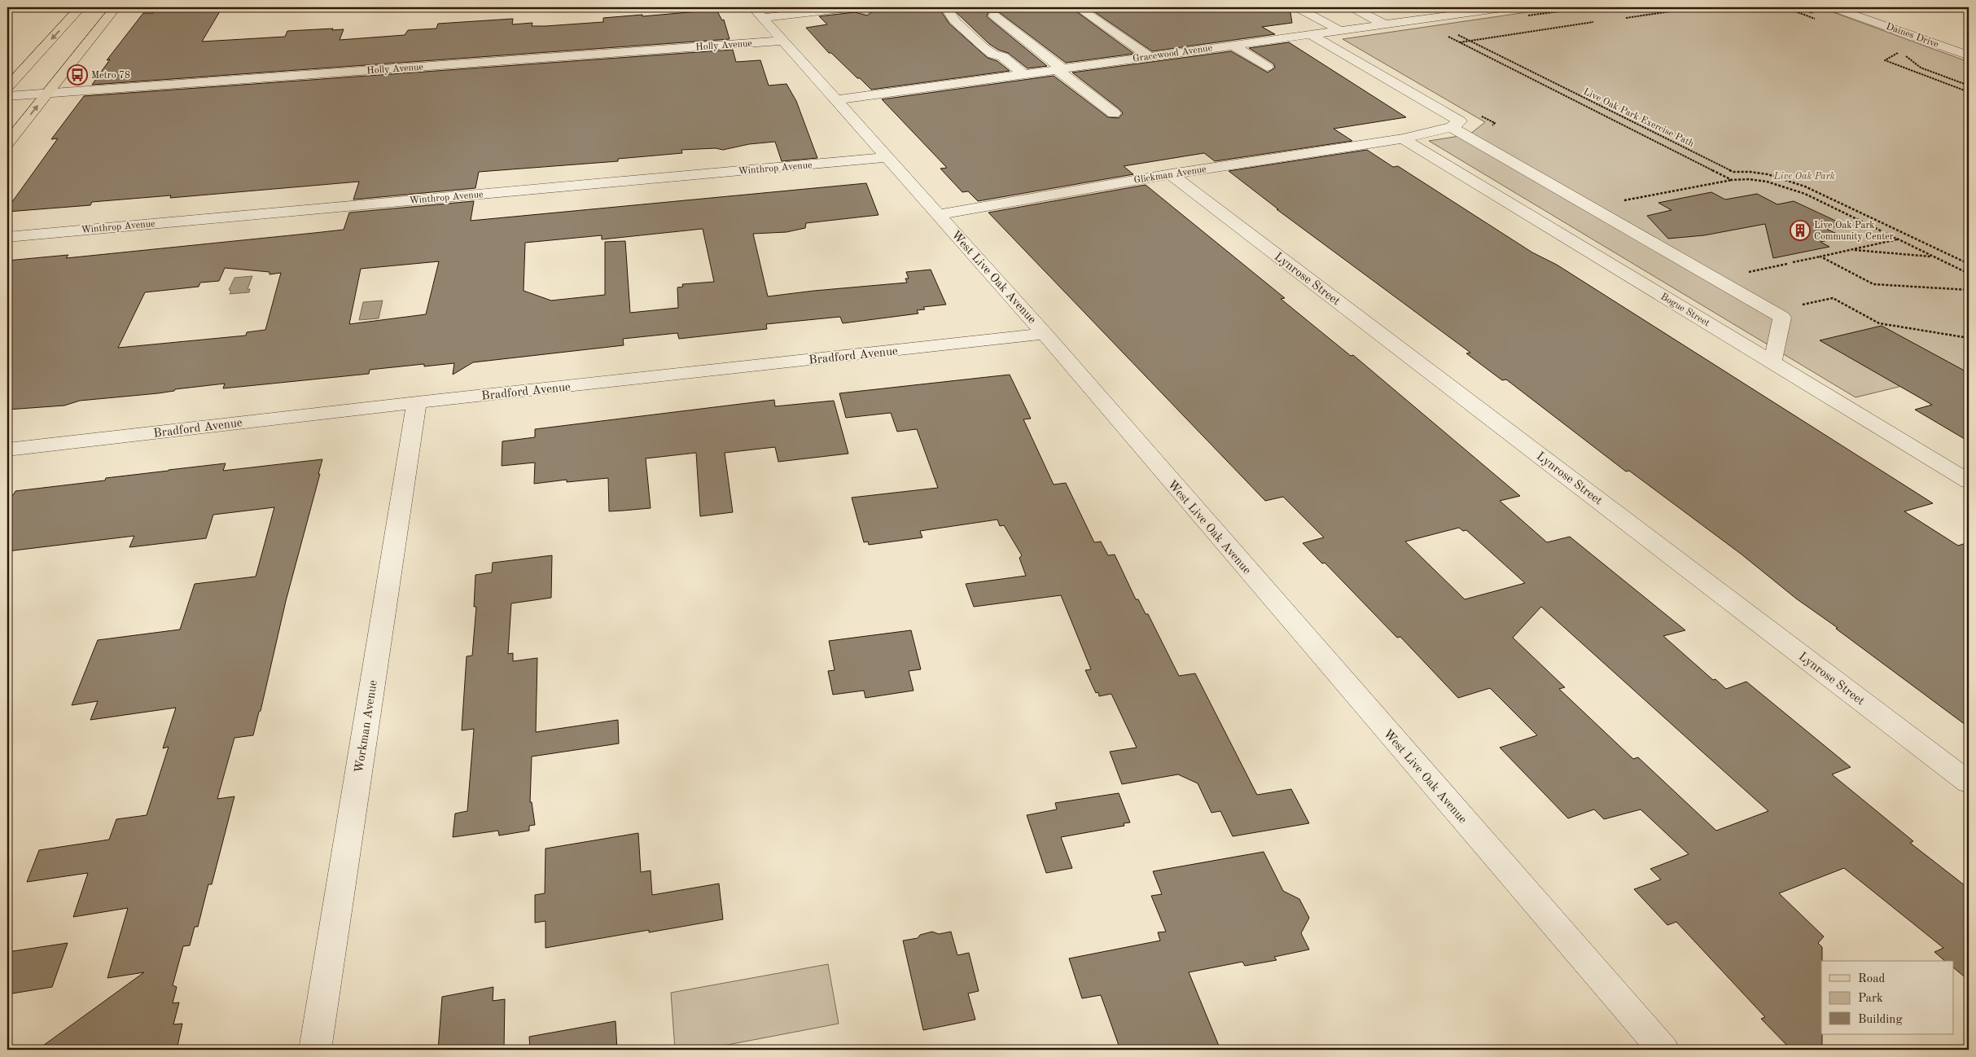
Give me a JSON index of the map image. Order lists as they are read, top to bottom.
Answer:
{
  "streets": {
    "street": [
      "Daines Drive",
      "Holly Avenue",
      "Gracewood Avenue",
      "Winthrop Avenue",
      "Glickman Avenue",
      "West Live Oak Avenue",
      "Lynrose Street",
      "Bogue Street",
      "Bradford Avenue",
      "Workman Avenue"
    ],
    "path": ["Live Oak Park Exercise Path"]
  },
  "crossings": [
    ["Holly Avenue", "West Live Oak Avenue"],
    ["Gracewood Avenue", "West Live Oak Avenue"],
    ["Winthrop Avenue", "West Live Oak Avenue"],
    ["Glickman Avenue", "West Live Oak Avenue"],
    ["Glickman Avenue", "Lynrose Street"],
    ["Glickman Avenue", "Bogue Street"],
    ["West Live Oak Avenue", "Bradford Avenue"],
    ["Bradford Avenue", "Workman Avenue"]
  ],
  "parks": ["Live Oak Park"],
  "places": {
    "bus stop": ["Metro 78"],
    "building": ["Live Oak Park Community Center"]
  },
  "legend": ["Road", "Park", "Building"]
}
